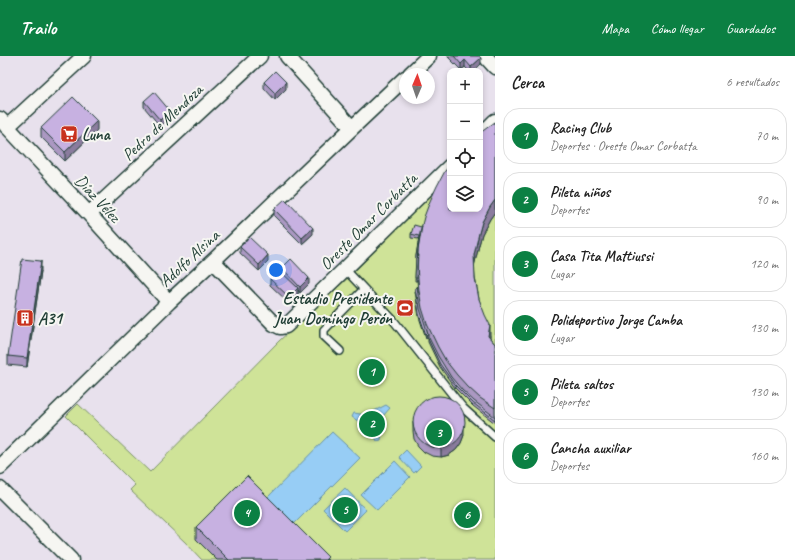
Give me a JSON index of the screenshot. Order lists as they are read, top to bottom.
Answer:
{
  "streets": {
    "street": [
      "Pedro de Mendoza",
      "Díaz Vélez",
      "Oreste Omar Corbatta",
      "Adolfo Alsina"
    ]
  },
  "crossings": [
    ["Pedro de Mendoza", "Díaz Vélez"],
    ["Díaz Vélez", "Adolfo Alsina"],
    ["Oreste Omar Corbatta", "Adolfo Alsina"]
  ],
  "places": {
    "supermarket": ["Luna"],
    "sports": ["Estadio Presidente Juan Domingo Perón"],
    "building": ["A31"]
  },
  "north": "top",
  "page": {
    "header": "Trailo",
    "nav": ["Mapa", "Cómo llegar", "Guardados"],
    "heading": ["Cerca", "6 resultados"],
    "map_buttons": ["+", "−"],
    "list": [
      {
        "mark": "1",
        "name": "Racing Club",
        "note": "Deportes · Oreste Omar Corbatta",
        "value": "70 m"
      },
      {
        "mark": "2",
        "name": "Pileta niños",
        "note": "Deportes",
        "value": "90 m"
      },
      {
        "mark": "3",
        "name": "Casa Tita Mattiussi",
        "note": "Lugar",
        "value": "120 m"
      },
      {
        "mark": "4",
        "name": "Polideportivo Jorge Camba",
        "note": "Lugar",
        "value": "130 m"
      },
      {
        "mark": "5",
        "name": "Pileta saltos",
        "note": "Deportes",
        "value": "130 m"
      },
      {
        "mark": "6",
        "name": "Cancha auxiliar",
        "note": "Deportes",
        "value": "160 m"
      }
    ],
    "pins": [
      "1",
      "2",
      "3",
      "5",
      "4",
      "6"
    ]
  }
}
